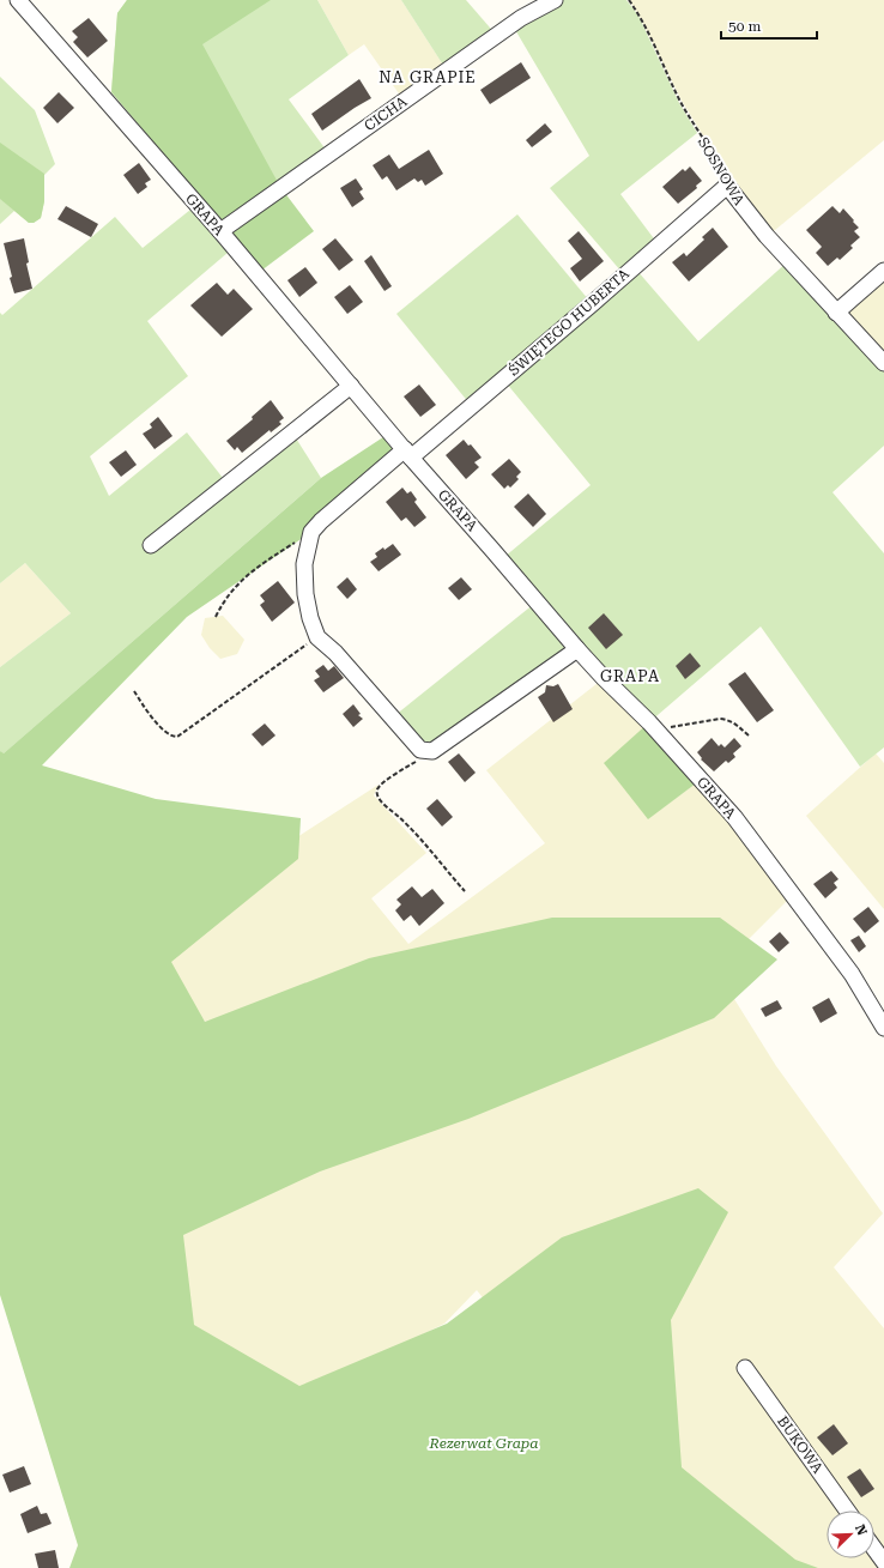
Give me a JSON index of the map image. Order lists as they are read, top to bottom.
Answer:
{
  "streets": {
    "street": [
      "CICHA",
      "SOSNOWA",
      "GRAPA",
      "ŚWIĘTEGO HUBERTA",
      "BUKOWA"
    ]
  },
  "crossings": [
    ["CICHA", "GRAPA"],
    ["SOSNOWA", "ŚWIĘTEGO HUBERTA"],
    ["GRAPA", "ŚWIĘTEGO HUBERTA"]
  ],
  "districts": ["NA GRAPIE", "GRAPA"],
  "parks": ["Rezerwat Grapa"],
  "scale_bar": "50 m",
  "north": "top right"
}
